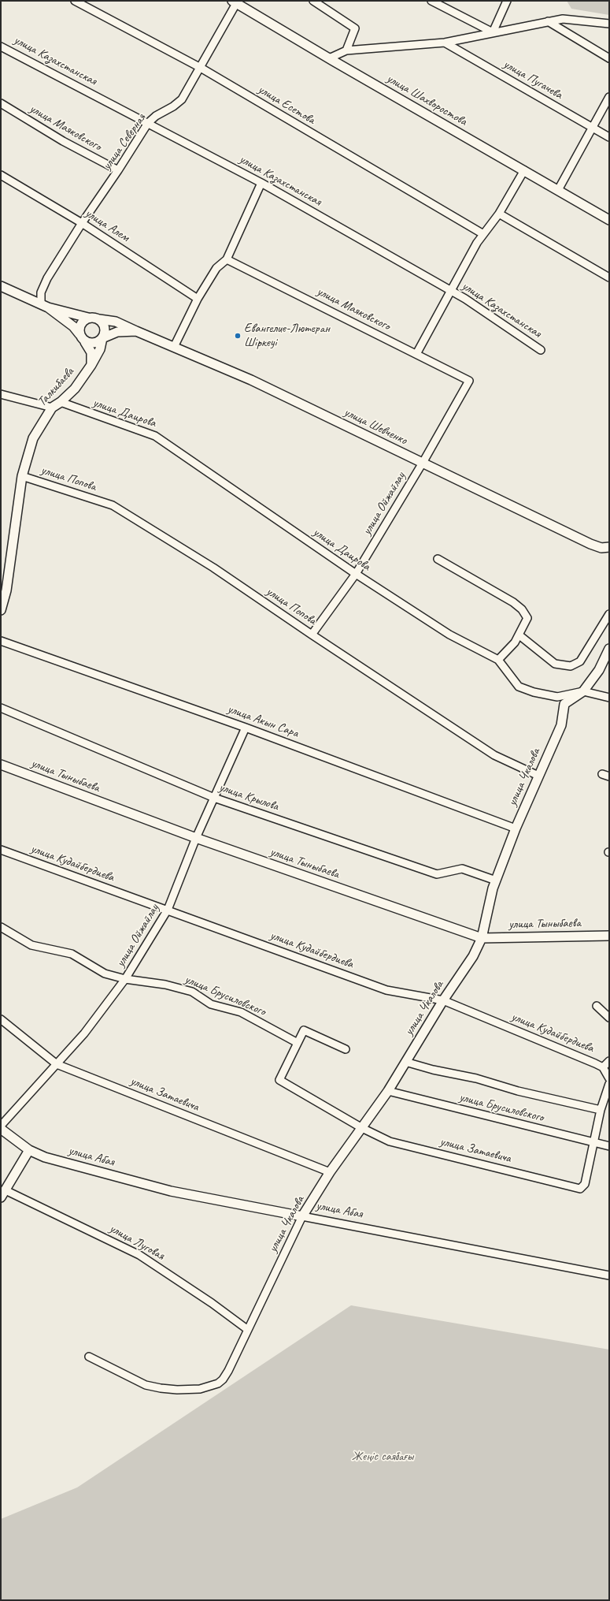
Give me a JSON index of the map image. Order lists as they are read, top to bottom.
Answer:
{
  "streets": {
    "street": [
      "улица Казахстанская",
      "улица Пугачева",
      "улица Шахворостова",
      "улица Есетова",
      "улица Маяковского",
      "улица Северная",
      "улица Алем",
      "Талкибаева",
      "улица Даирова",
      "улица Шевченко",
      "улица Попова",
      "улица Ойжайлау",
      "улица Акын Сара",
      "улица Тыныбаева",
      "улица Чкалова",
      "улица Крылова",
      "улица Кудайбердиева",
      "улица Брусиловского",
      "улица Затаевича",
      "улица Абая",
      "улица Луговая"
    ]
  },
  "crossings": [
    ["улица Казахстанская", "улица Северная"],
    ["улица Шахворостова", "улица Северная"],
    ["улица Есетова", "улица Северная"],
    ["улица Маяковского", "улица Северная"],
    ["улица Маяковского", "улица Ойжайлау"],
    ["улица Северная", "улица Алем"],
    ["Талкибаева", "улица Даирова"],
    ["Талкибаева", "улица Шевченко"],
    ["Талкибаева", "улица Попова"],
    ["улица Даирова", "улица Ойжайлау"],
    ["улица Даирова", "улица Чкалова"],
    ["улица Шевченко", "улица Ойжайлау"],
    ["улица Попова", "улица Ойжайлау"],
    ["улица Попова", "улица Чкалова"],
    ["улица Ойжайлау", "улица Акын Сара"],
    ["улица Ойжайлау", "улица Тыныбаева"],
    ["улица Ойжайлау", "улица Крылова"],
    ["улица Ойжайлау", "улица Кудайбердиева"],
    ["улица Ойжайлау", "улица Брусиловского"],
    ["улица Ойжайлау", "улица Затаевича"],
    ["улица Акын Сара", "улица Чкалова"],
    ["улица Тыныбаева", "улица Чкалова"],
    ["улица Чкалова", "улица Крылова"],
    ["улица Чкалова", "улица Кудайбердиева"],
    ["улица Чкалова", "улица Брусиловского"],
    ["улица Чкалова", "улица Затаевича"],
    ["улица Чкалова", "улица Абая"],
    ["улица Чкалова", "улица Луговая"],
    ["улица Брусиловского", "улица Затаевича"]
  ],
  "parks": ["Жеңіс саябағы"],
  "places": ["Евангелие-Лютеран Шіркеуі"]
}
